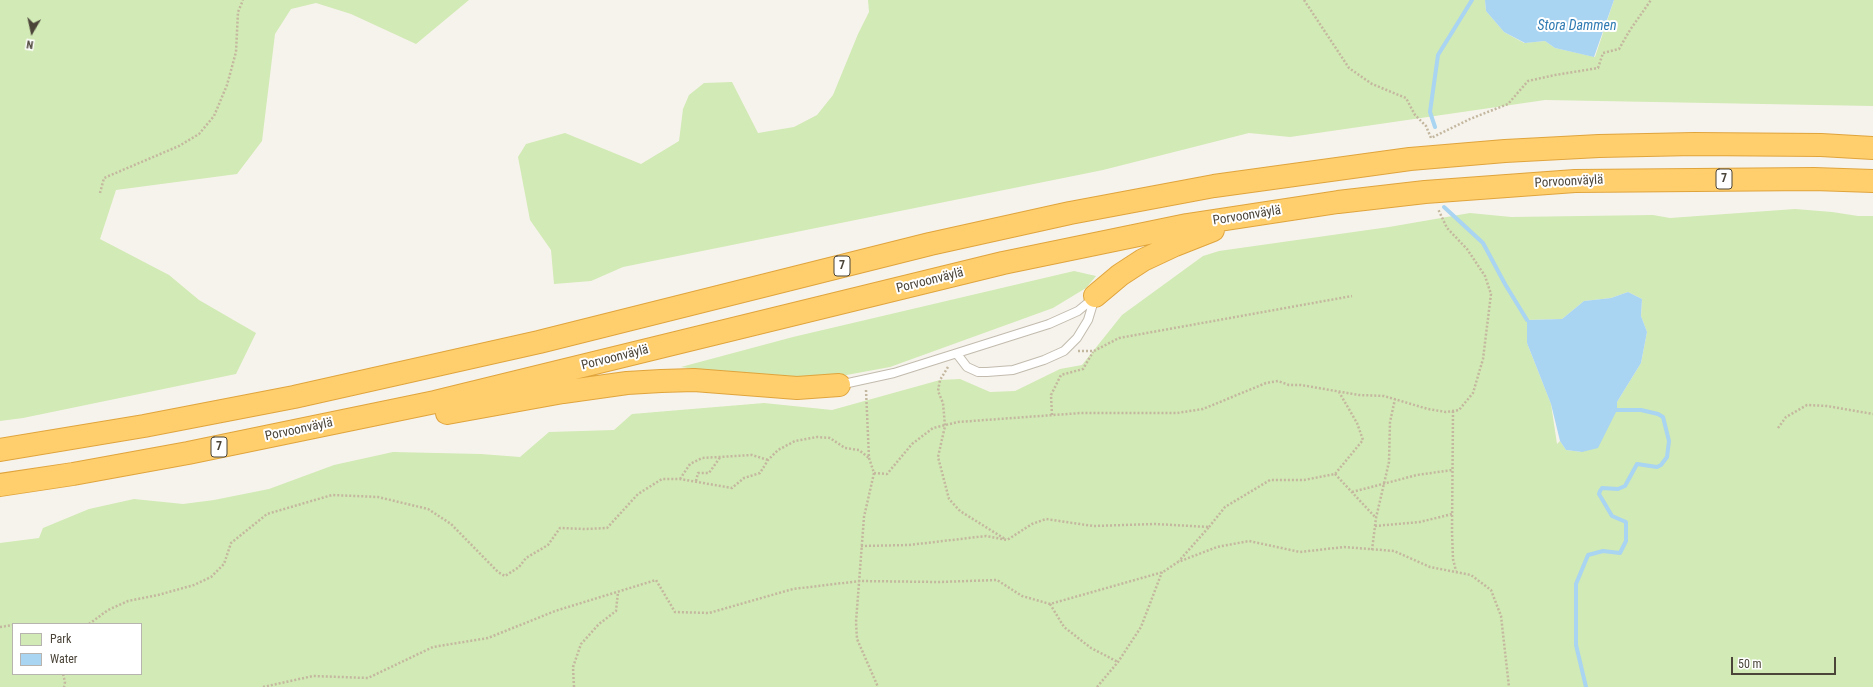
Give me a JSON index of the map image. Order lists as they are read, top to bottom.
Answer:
{
  "streets": {
    "highway": ["7", "Porvoonväylä"]
  },
  "water": ["Stora Dammen"],
  "legend": ["Park", "Water"],
  "scale_bar": "50 m",
  "north": "bottom"
}
